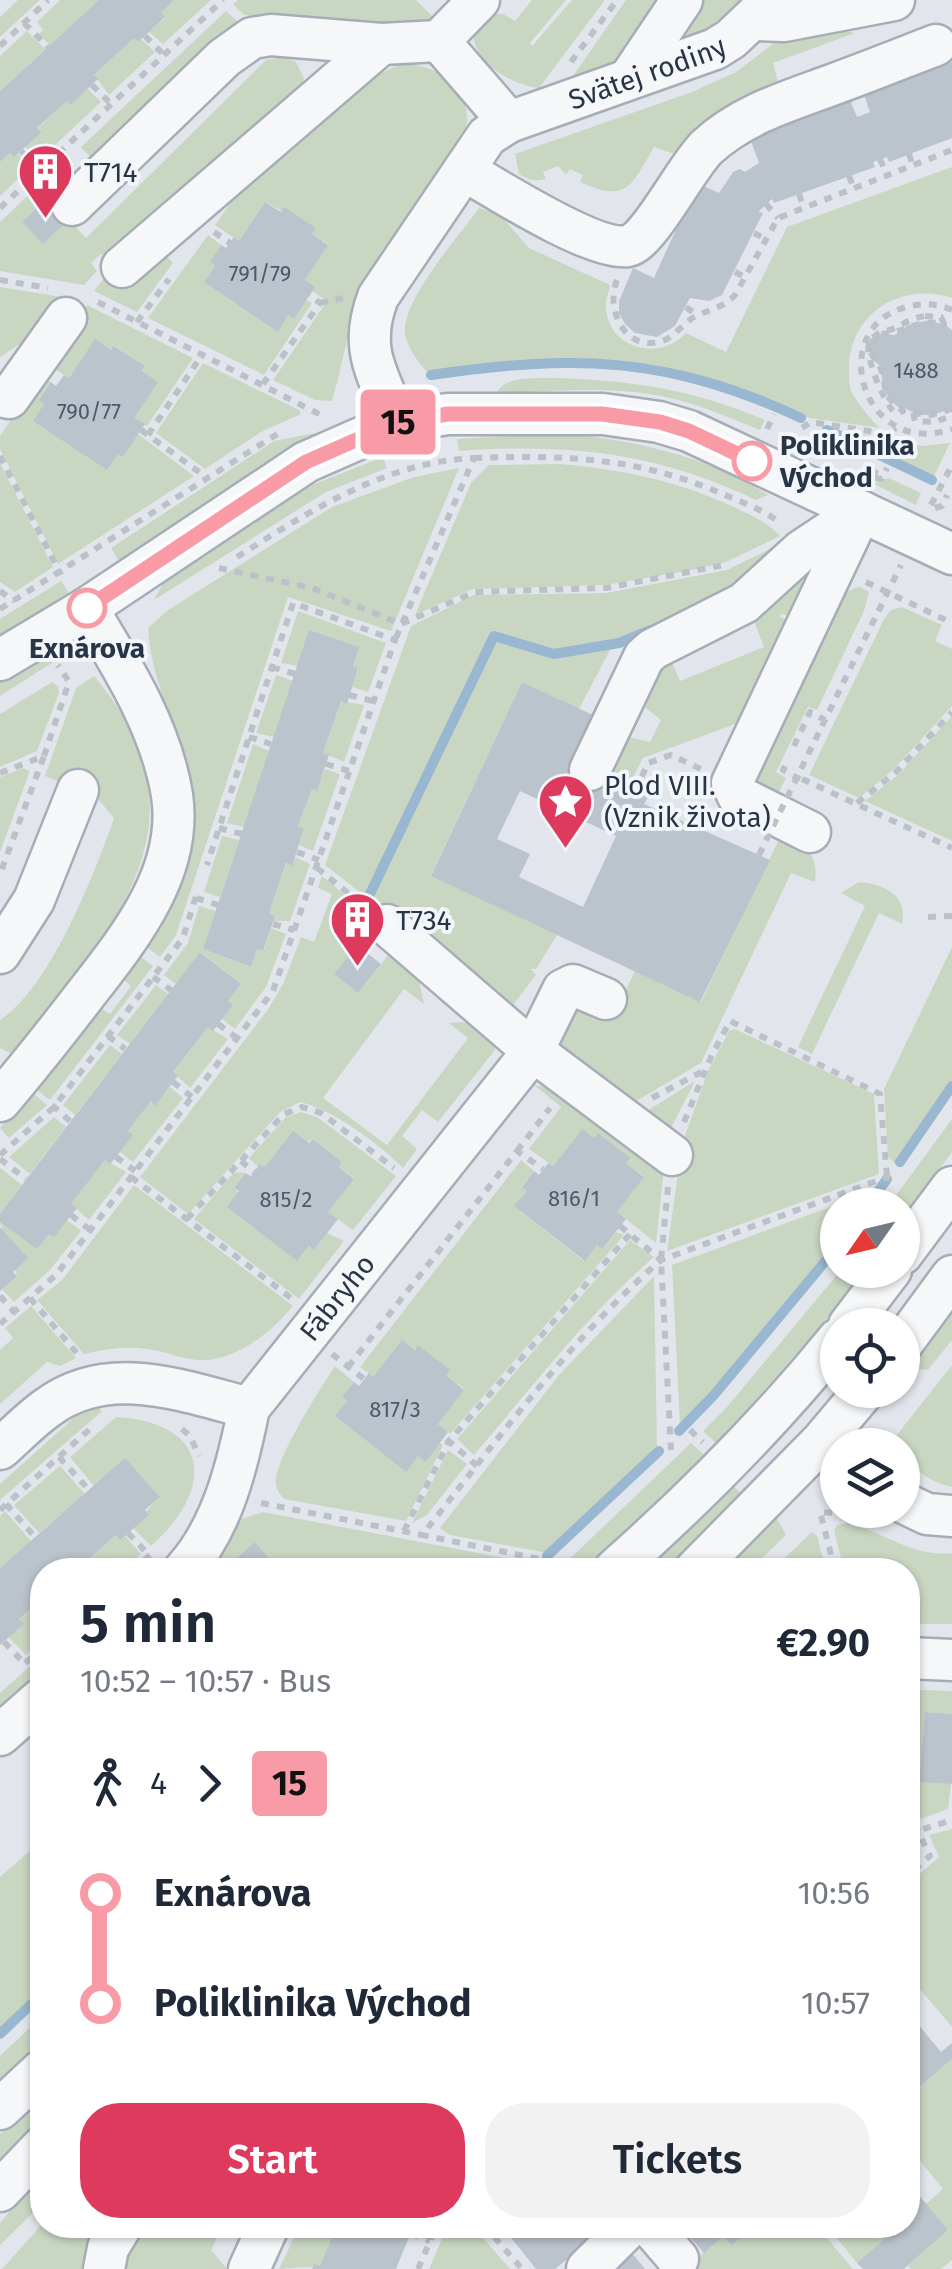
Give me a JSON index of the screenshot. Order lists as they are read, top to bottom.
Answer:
{
  "streets": {
    "street": ["Svätej rodiny", "Fábryho"]
  },
  "places": {
    "building": ["T714", "T734"],
    "other": ["Poliklinika Východ", "Exnárova"],
    "place": ["Plod VIII. (Vznik života)"]
  },
  "lines": ["bus line 15"],
  "house_numbers": [
    "791/79",
    "1488",
    "790/77",
    "816/1",
    "815/2",
    "817/3"
  ],
  "north": "bottom left",
  "page": {
    "on_map": "15",
    "heading": ["5 min", "10:52 – 10:57 · Bus", "€2.90"],
    "legs": ["4", "15"],
    "list": [
      {
        "name": "Exnárova",
        "value": "10:56"
      },
      {
        "name": "Poliklinika Východ",
        "value": "10:57"
      }
    ],
    "buttons": ["Start", "Tickets"]
  }
}
